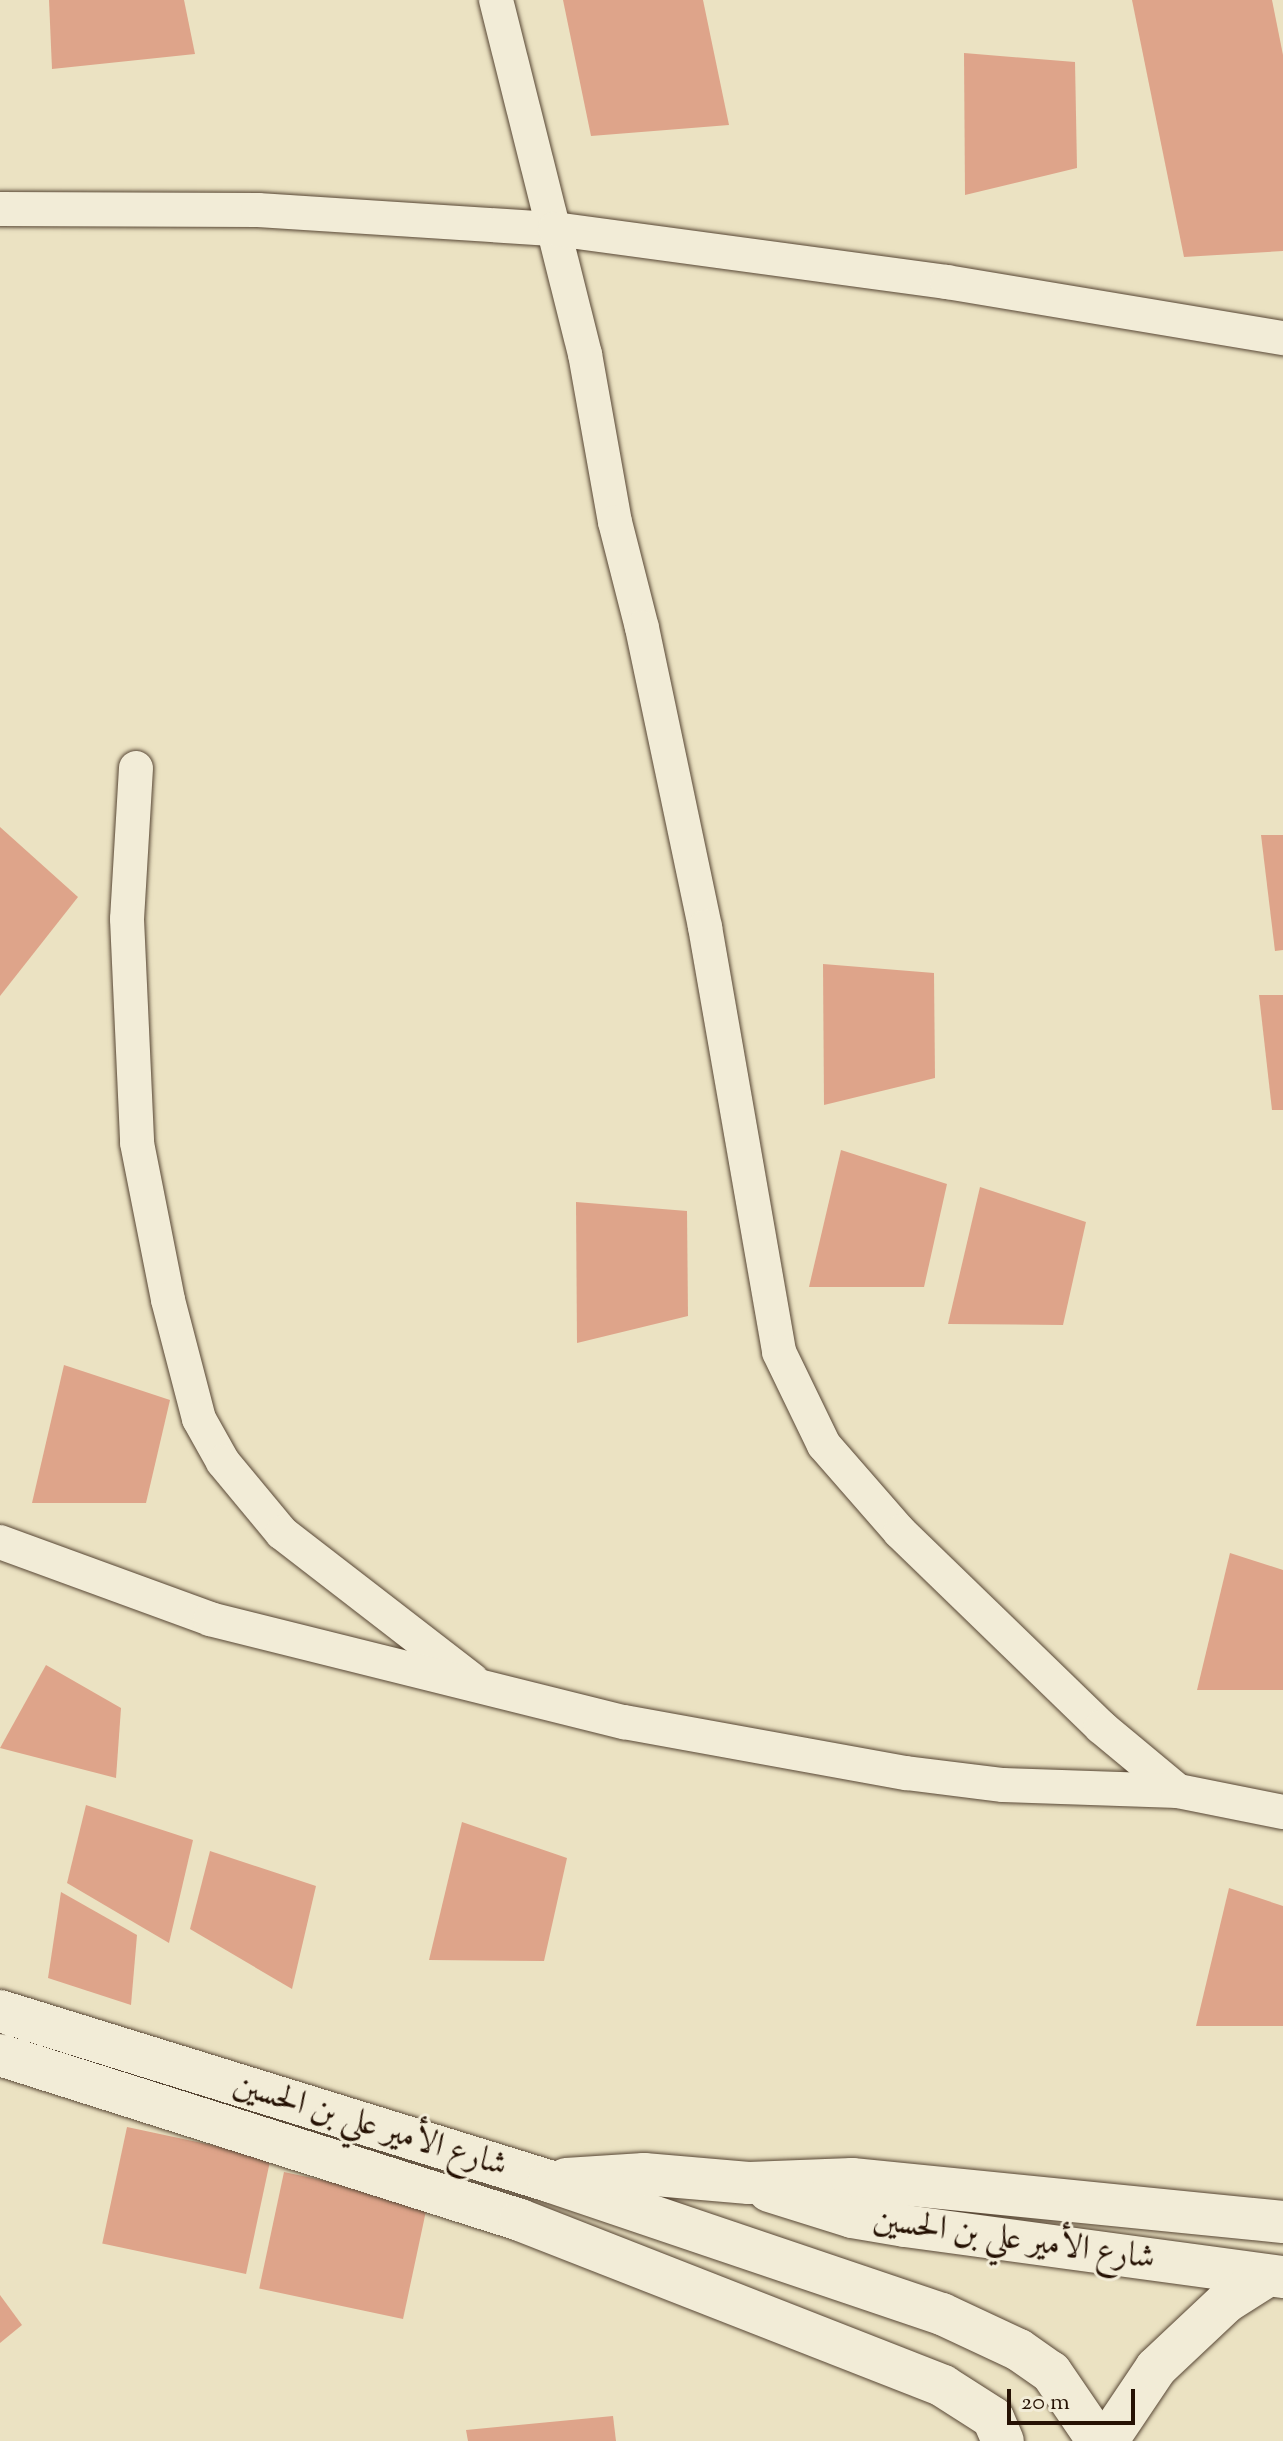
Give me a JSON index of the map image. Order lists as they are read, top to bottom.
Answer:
{
  "streets": {
    "street": ["شارع الأمير علي بن الحسين"]
  },
  "scale_bar": "20 m"
}
